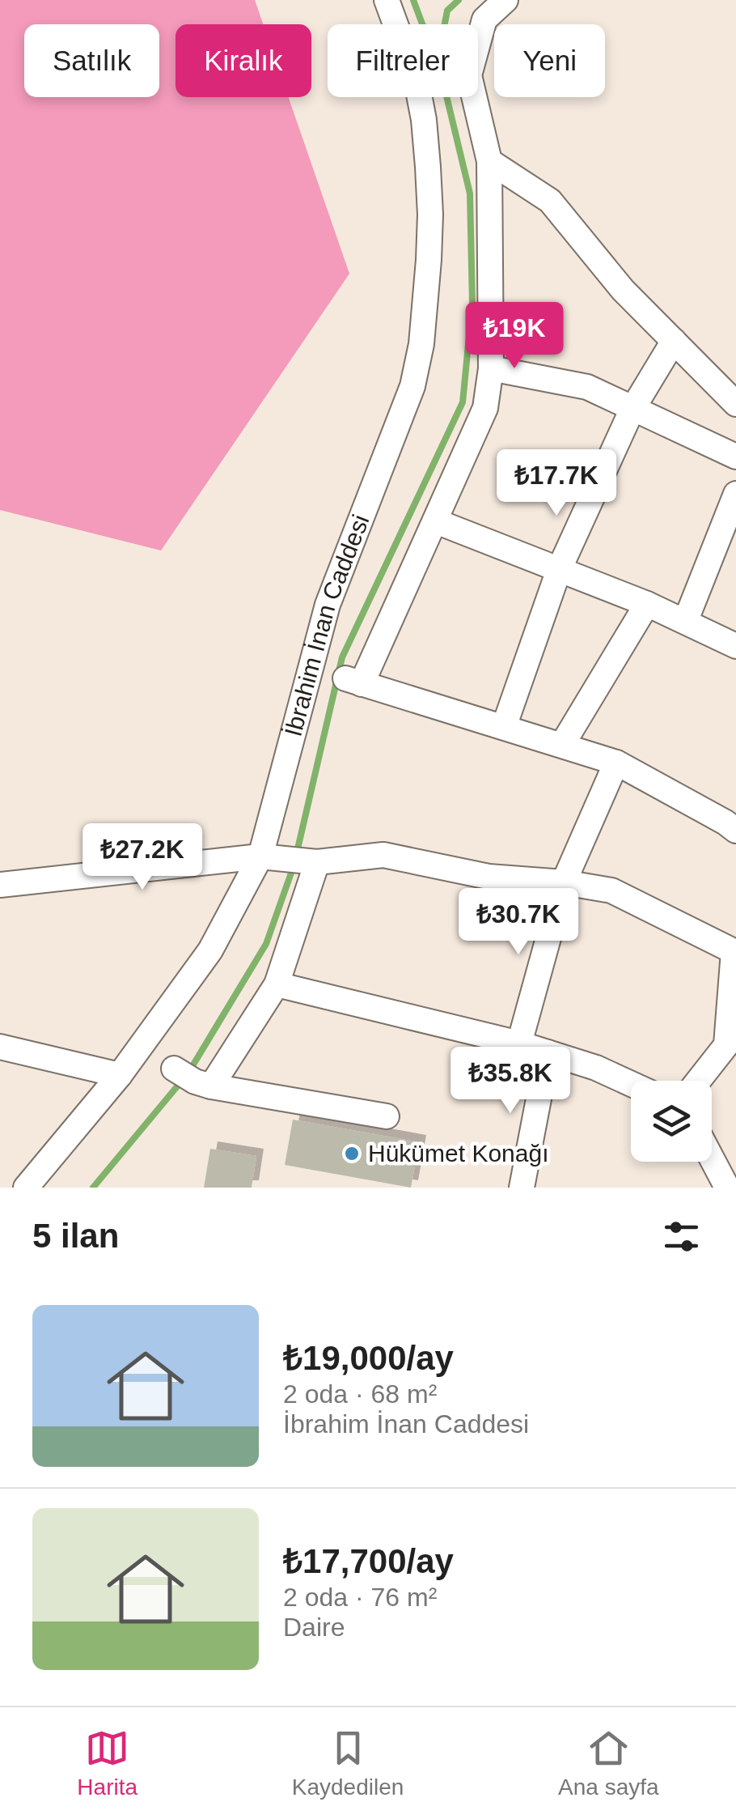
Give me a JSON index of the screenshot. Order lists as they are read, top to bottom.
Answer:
{
  "streets": {
    "street": ["İbrahim İnan Caddesi"]
  },
  "places": ["Hükümet Konağı"],
  "page": {
    "chip": [
      "Satılık",
      "Kiralık",
      "Filtreler",
      "Yeni"
    ],
    "price": [
      "₺19K",
      "₺17.7K",
      "₺27.2K",
      "₺30.7K",
      "₺35.8K"
    ],
    "heading": "5 ilan",
    "list": [
      {
        "name": "₺19,000/ay",
        "note": "2 oda · 68 m² · İbrahim İnan Caddesi"
      },
      {
        "name": "₺17,700/ay",
        "note": "2 oda · 76 m² · Daire"
      }
    ],
    "tabs": ["Harita", "Kaydedilen", "Ana sayfa"]
  }
}
